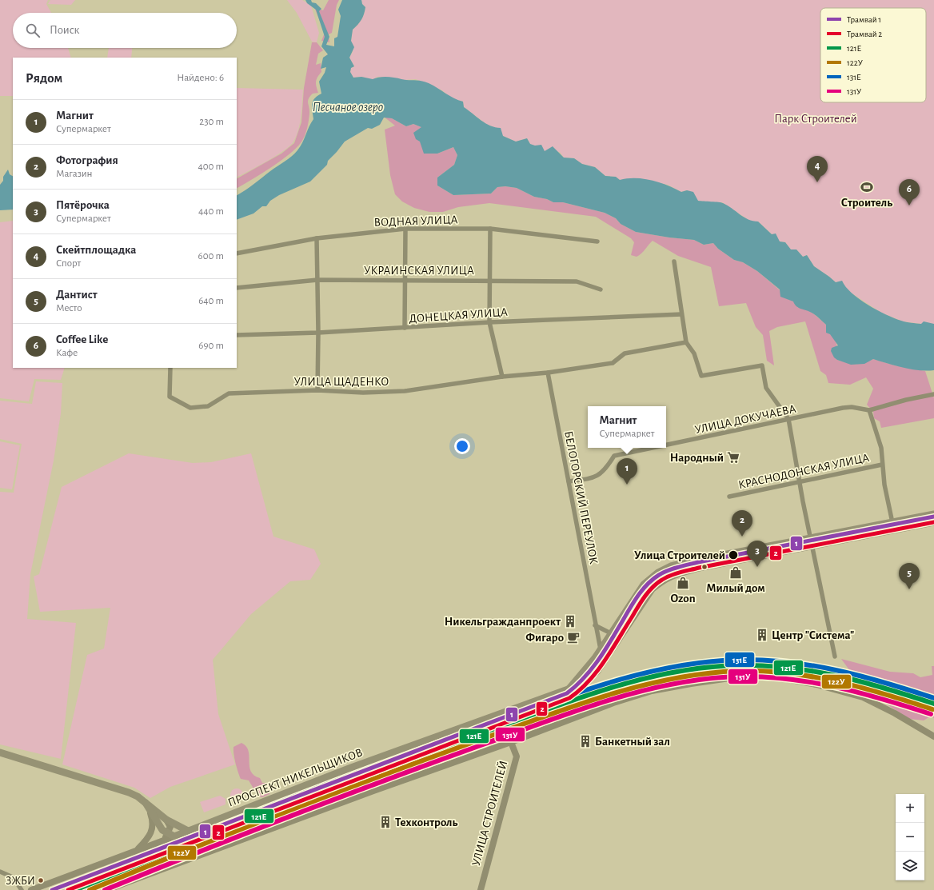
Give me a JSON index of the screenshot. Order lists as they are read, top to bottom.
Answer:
{
  "streets": {
    "main road": ["ПРОСПЕКТ НИКЕЛЬЩИКОВ", "УЛИЦА СТРОИТЕЛЕЙ"],
    "street": [
      "ВОДНАЯ УЛИЦА",
      "УКРАИНСКАЯ УЛИЦА",
      "ДОНЕЦКАЯ УЛИЦА",
      "УЛИЦА ЩАДЕНКО",
      "УЛИЦА ДОКУЧАЕВА",
      "КРАСНОДОНСКАЯ УЛИЦА",
      "БЕЛОГОРСКИЙ ПЕРЕУЛОК"
    ]
  },
  "crossings": [
    ["УЛИЦА ЩАДЕНКО", "БЕЛОГОРСКИЙ ПЕРЕУЛОК"],
    ["УЛИЦА ДОКУЧАЕВА", "БЕЛОГОРСКИЙ ПЕРЕУЛОК"]
  ],
  "water": ["Песчаное озеро"],
  "parks": ["Парк Строителей"],
  "places": {
    "sports": ["Строитель"],
    "supermarket": ["Народный"],
    "other": ["Улица Строителей", "ЗЖБИ"],
    "shop": ["Милый дом", "Ozon"],
    "building": [
      "Никельгражданпроект",
      "Центр \"Система\"",
      "Банкетный зал",
      "Техконтроль"
    ],
    "cafe": ["Фигаро"]
  },
  "lines": [
    "tram line 1",
    "tram line 2",
    "transit line 131Е",
    "transit line 121Е",
    "transit line 122У",
    "transit line 131У"
  ],
  "legend": [
    "Трамвай 1",
    "Трамвай 2",
    "121Е",
    "122У",
    "131Е",
    "131У"
  ],
  "page": {
    "search": "Поиск",
    "heading": ["Рядом", "Найдено: 6"],
    "list": [
      {
        "mark": "1",
        "name": "Магнит",
        "note": "Супермаркет",
        "value": "230 m"
      },
      {
        "mark": "2",
        "name": "Фотография",
        "note": "Магазин",
        "value": "400 m"
      },
      {
        "mark": "3",
        "name": "Пятёрочка",
        "note": "Супермаркет",
        "value": "440 m"
      },
      {
        "mark": "4",
        "name": "Скейтплощадка",
        "note": "Спорт",
        "value": "600 m"
      },
      {
        "mark": "5",
        "name": "Дантист",
        "note": "Место",
        "value": "640 m"
      },
      {
        "mark": "6",
        "name": "Coffee Like",
        "note": "Кафе",
        "value": "690 m"
      }
    ],
    "pins": [
      "4",
      "6",
      "1",
      "2",
      "3",
      "5"
    ],
    "popup": ["Магнит", "Супермаркет"],
    "map_buttons": ["+", "−"]
  }
}
